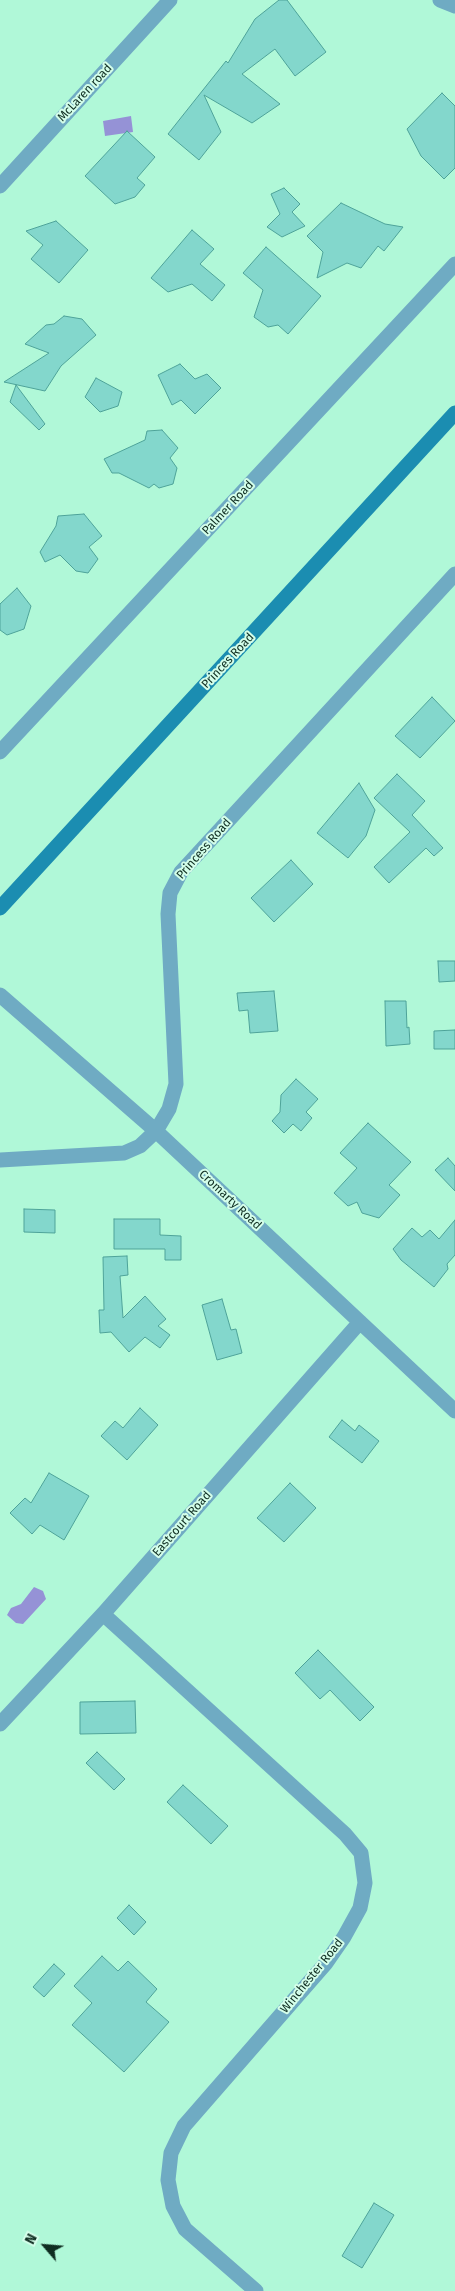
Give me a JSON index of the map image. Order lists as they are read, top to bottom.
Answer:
{
  "streets": {
    "main road": ["Princes Road"],
    "street": [
      "McLaren road",
      "Palmer Road",
      "Princess Road",
      "Cromarty Road",
      "Eastcourt Road",
      "Winchester Road"
    ]
  },
  "crossings": [
    ["Princess Road", "Cromarty Road"],
    ["Cromarty Road", "Eastcourt Road"],
    ["Eastcourt Road", "Winchester Road"]
  ],
  "north": "top left"
}
